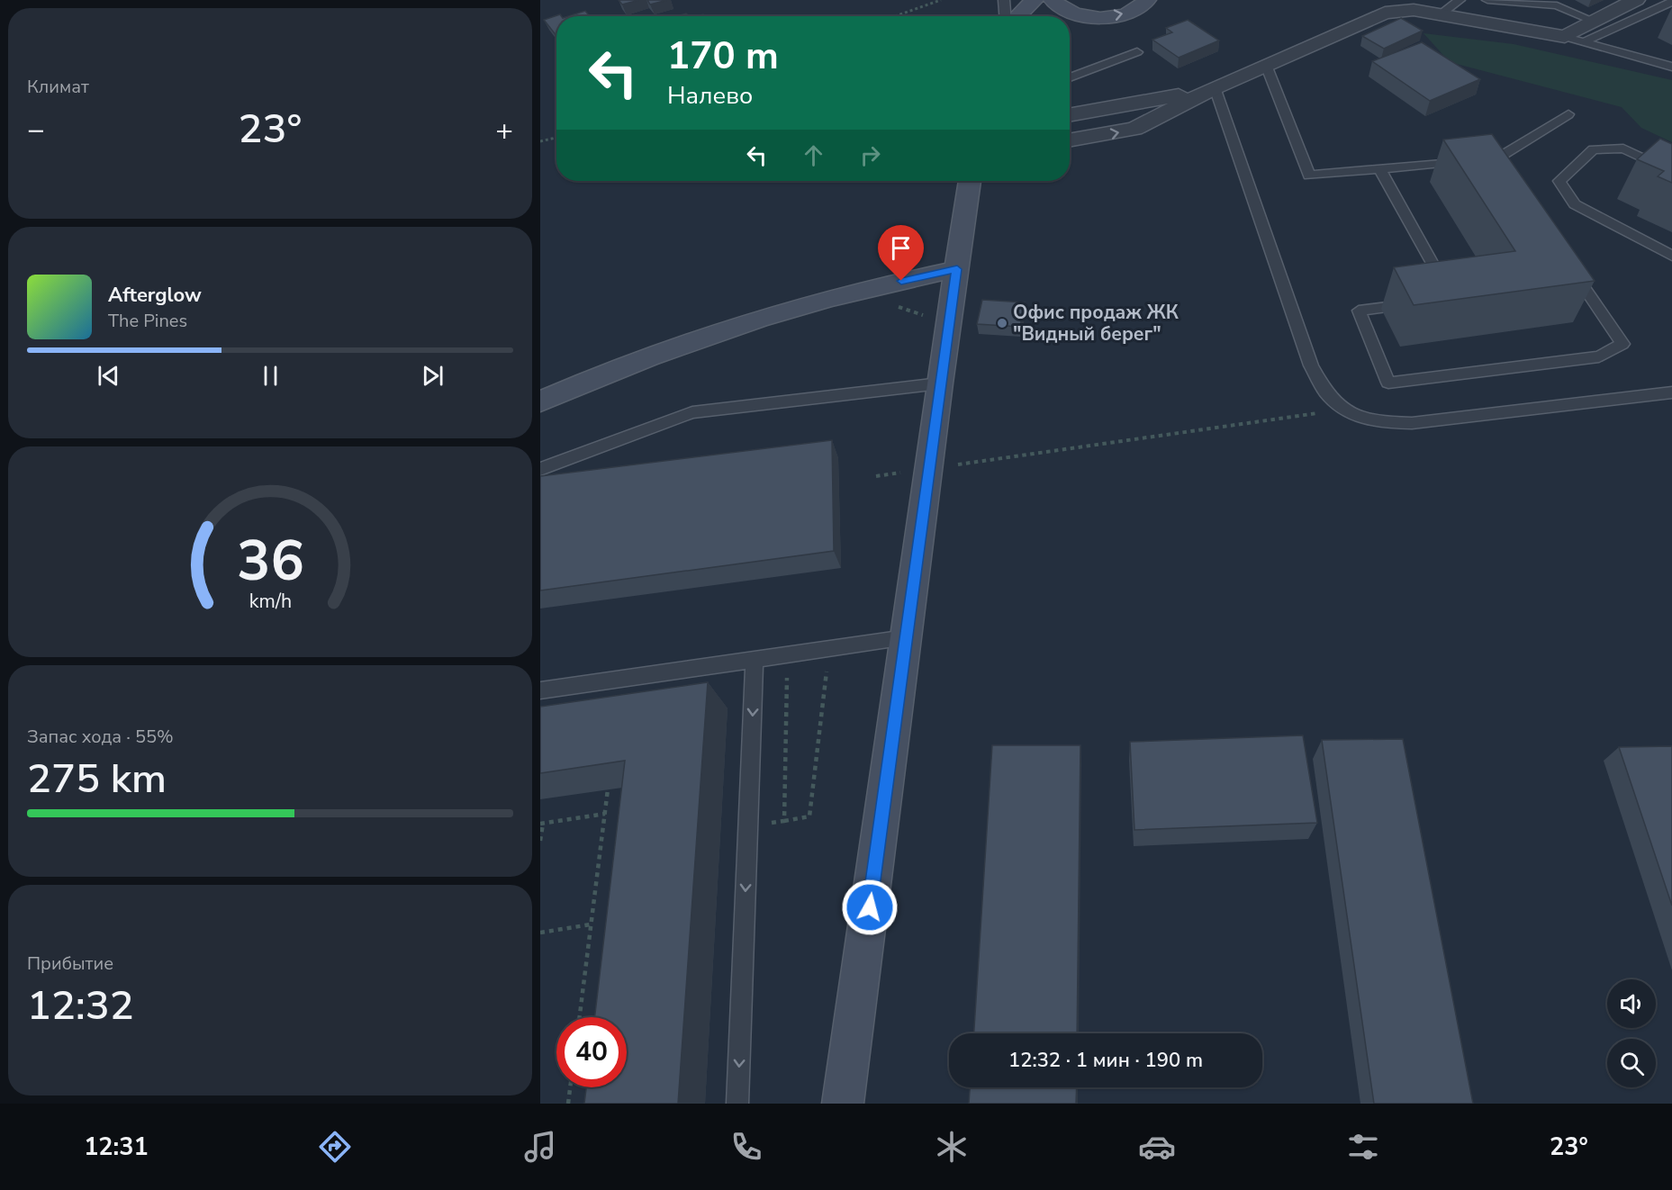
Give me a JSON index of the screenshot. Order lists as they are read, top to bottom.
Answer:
{
  "places": ["Офис продаж ЖК \"Видный берег\""],
  "page": {
    "tile": [
      "Климат",
      ["Запас хода · 55%", "275 km"],
      ["Прибытие", "12:32"]
    ],
    "turn": ["170 m", "Налево"],
    "heat": ["−", "23°", "+"],
    "song": ["Afterglow", "The Pines"],
    "limit": "40",
    "trip": "12:32 · 1 мин · 190 m",
    "tabs": ["12:31", "23°"],
    "gauge": ["36", "km/h"]
  }
}
